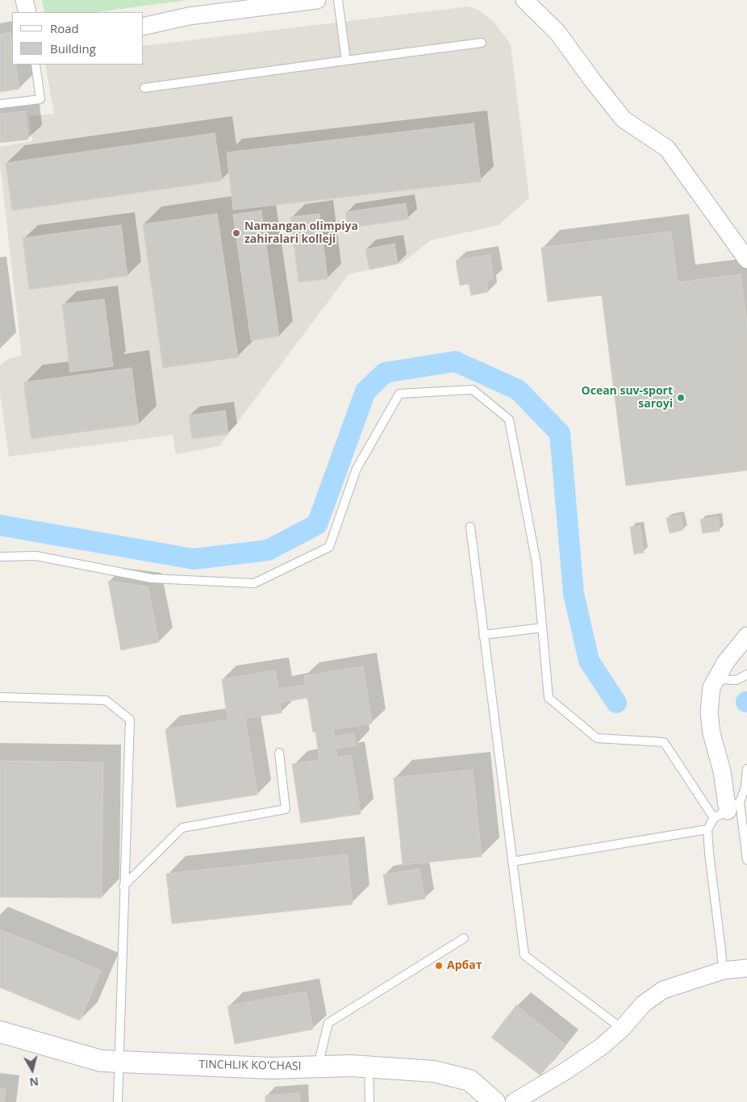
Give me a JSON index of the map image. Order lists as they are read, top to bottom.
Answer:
{
  "streets": {
    "street": ["TINCHLIK KO'CHASI"]
  },
  "places": ["Namangan olimpiya zahiralari kolleji", "Ocean suv-sport saroyi", "Арбат"],
  "legend": ["Road", "Building"],
  "north": "bottom"
}
